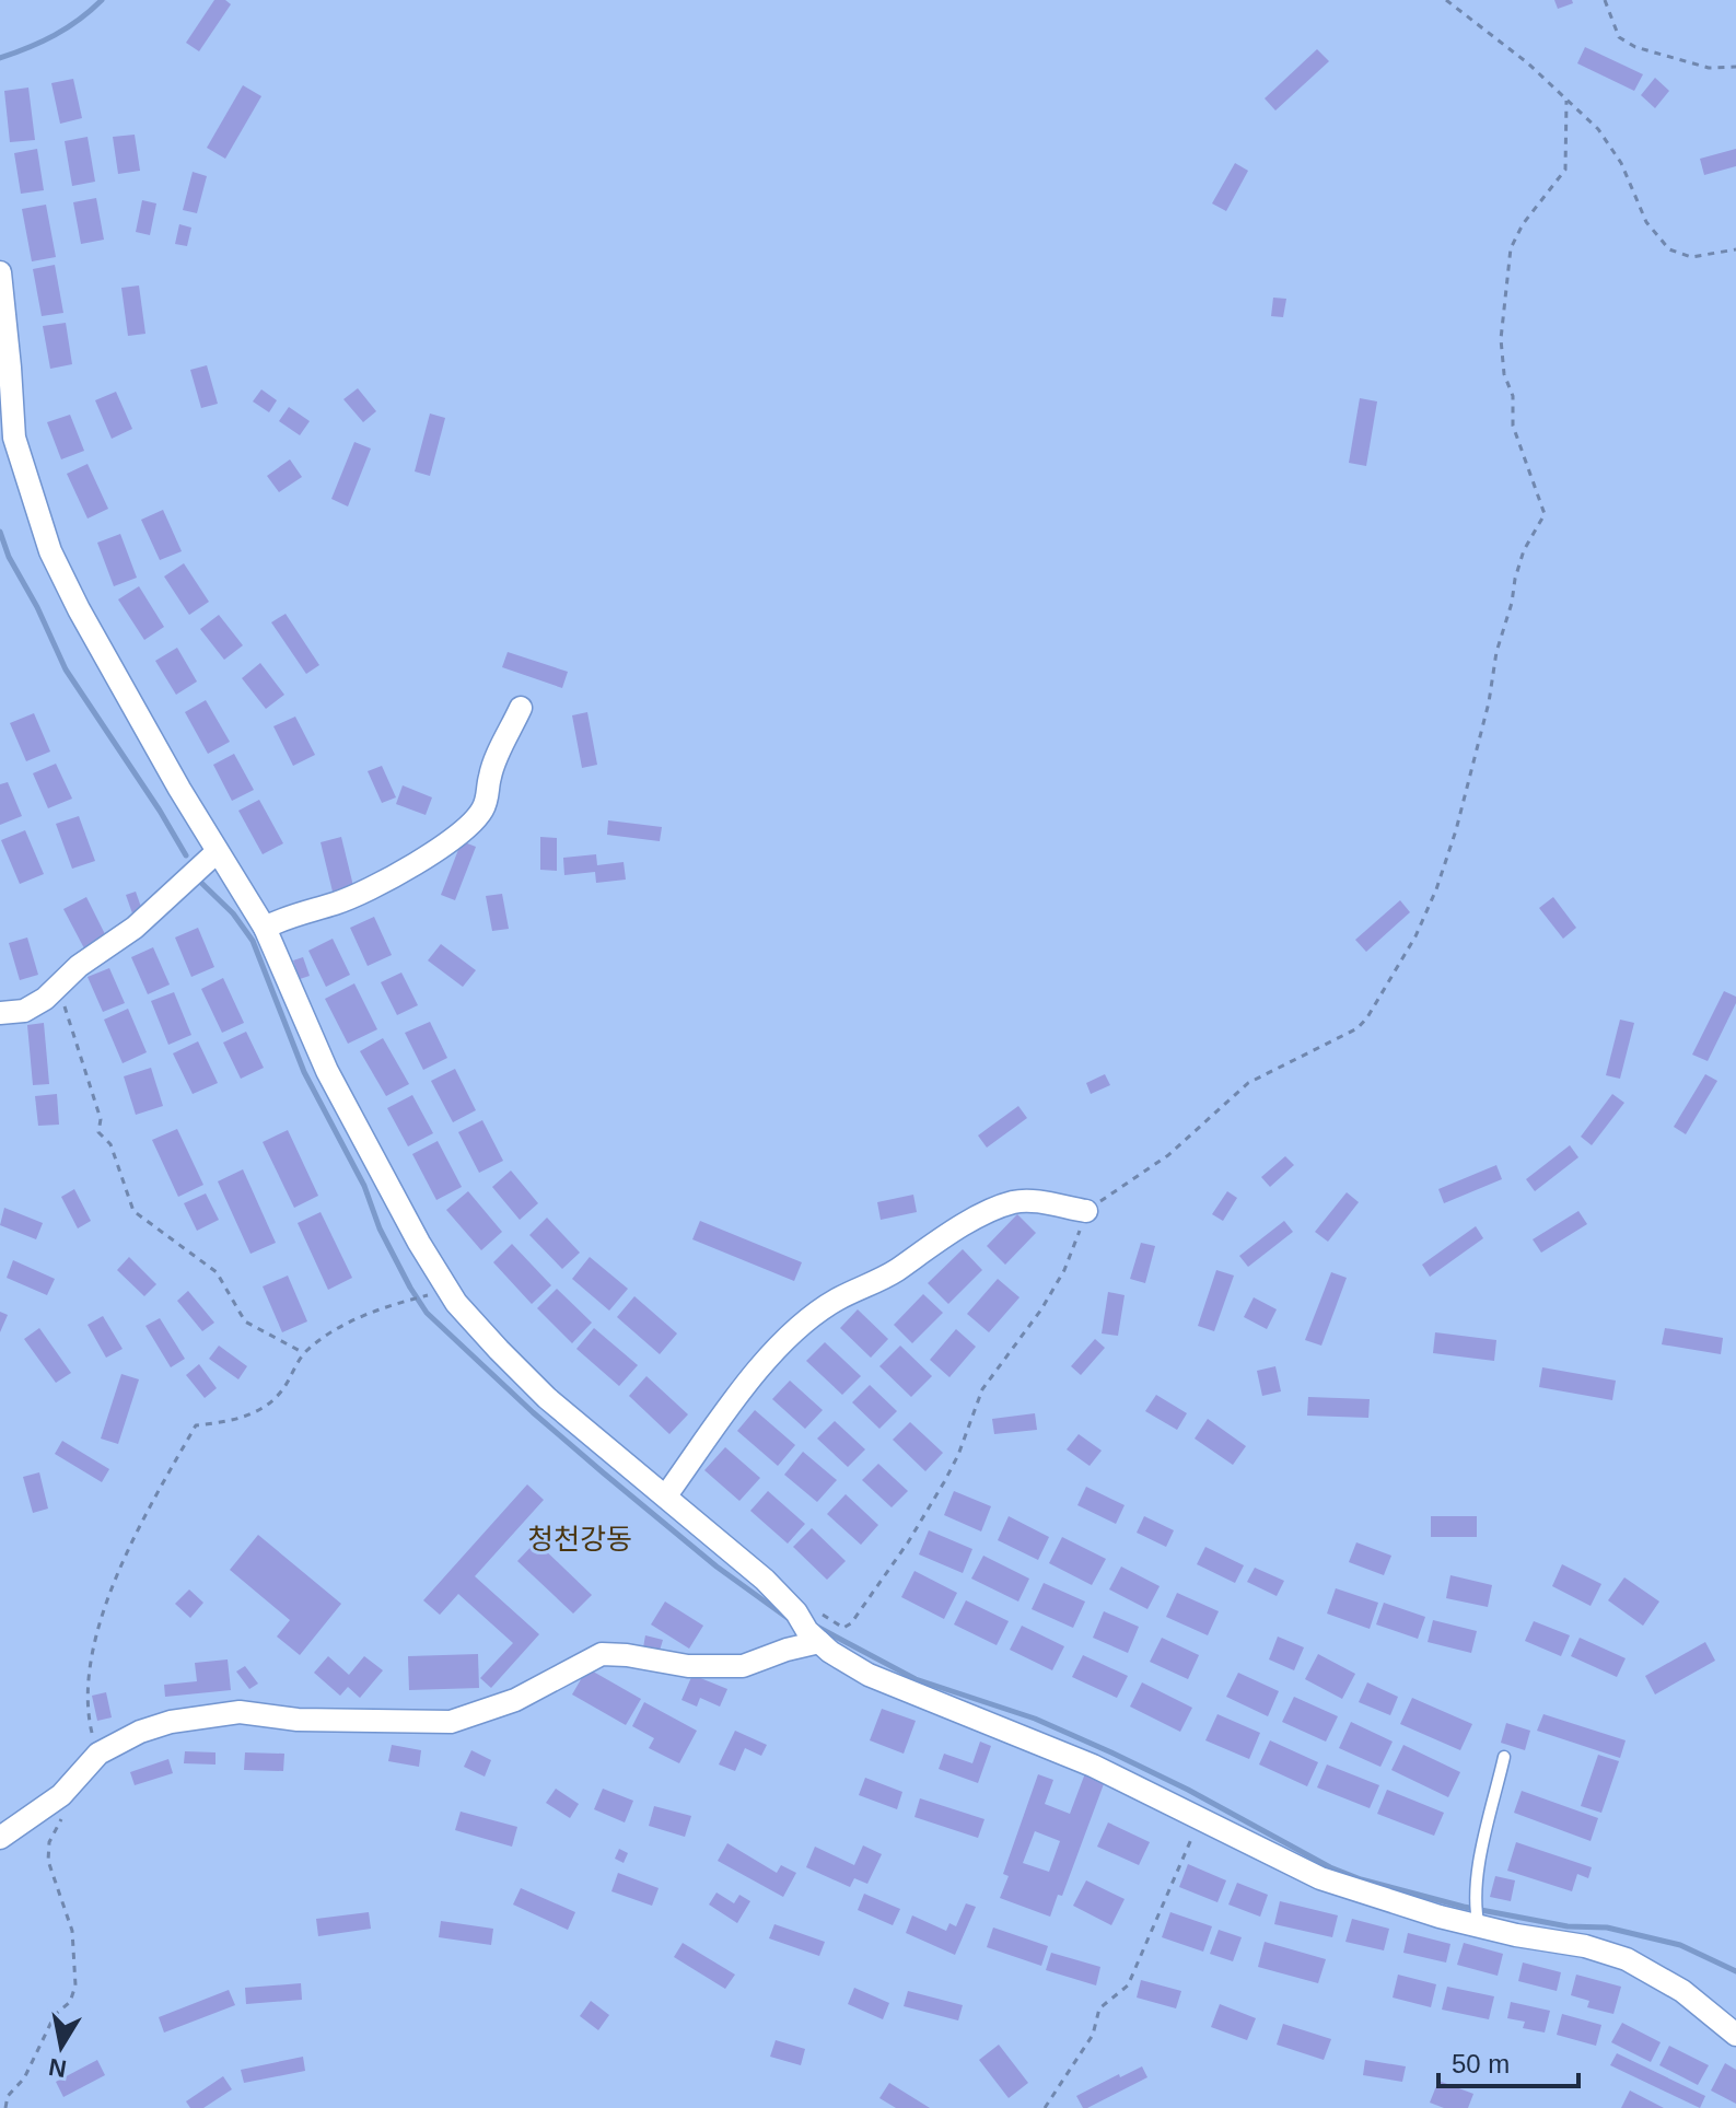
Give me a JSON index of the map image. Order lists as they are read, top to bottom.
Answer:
{
  "districts": ["청천강동"],
  "scale_bar": "50 m",
  "north": "bottom"
}
